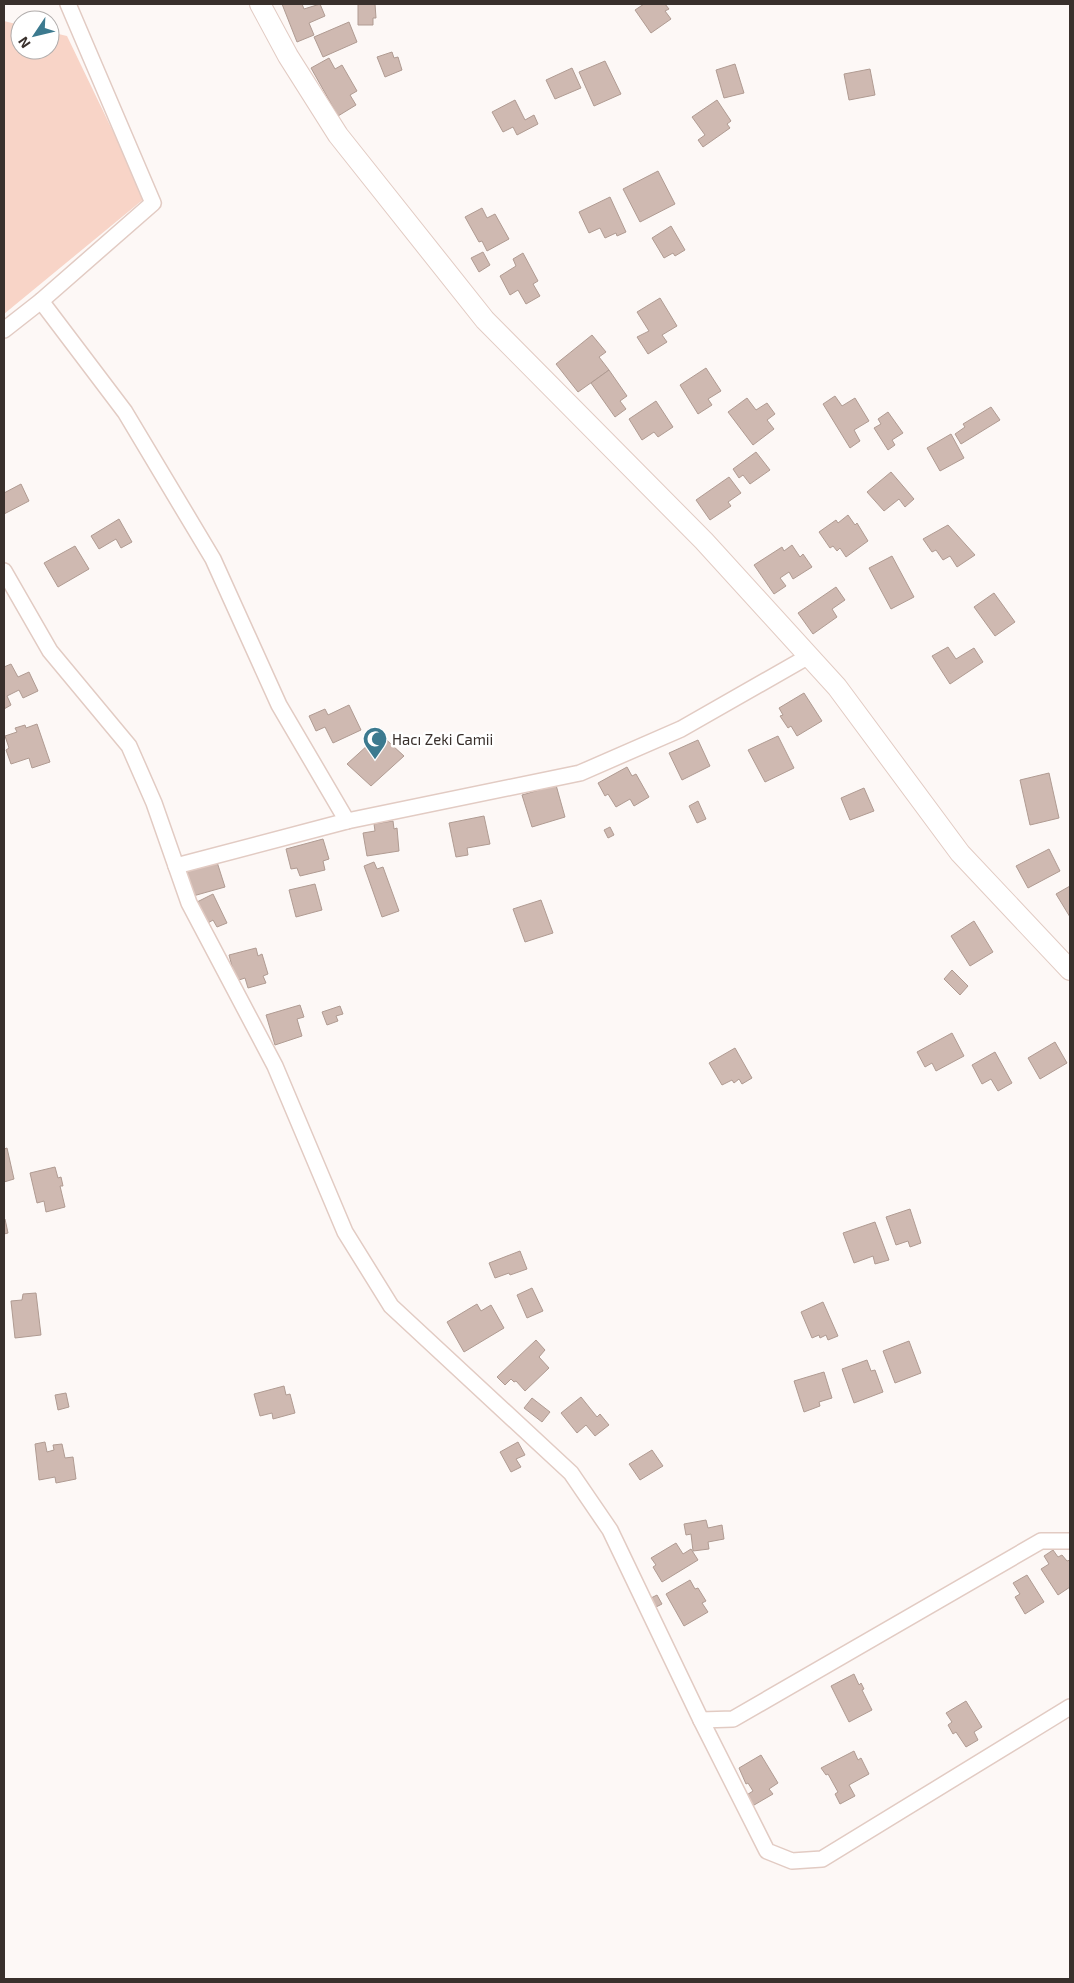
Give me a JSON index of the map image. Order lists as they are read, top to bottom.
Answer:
{
  "places": {
    "mosque": ["Hacı Zeki Camii"]
  },
  "north": "bottom left"
}
